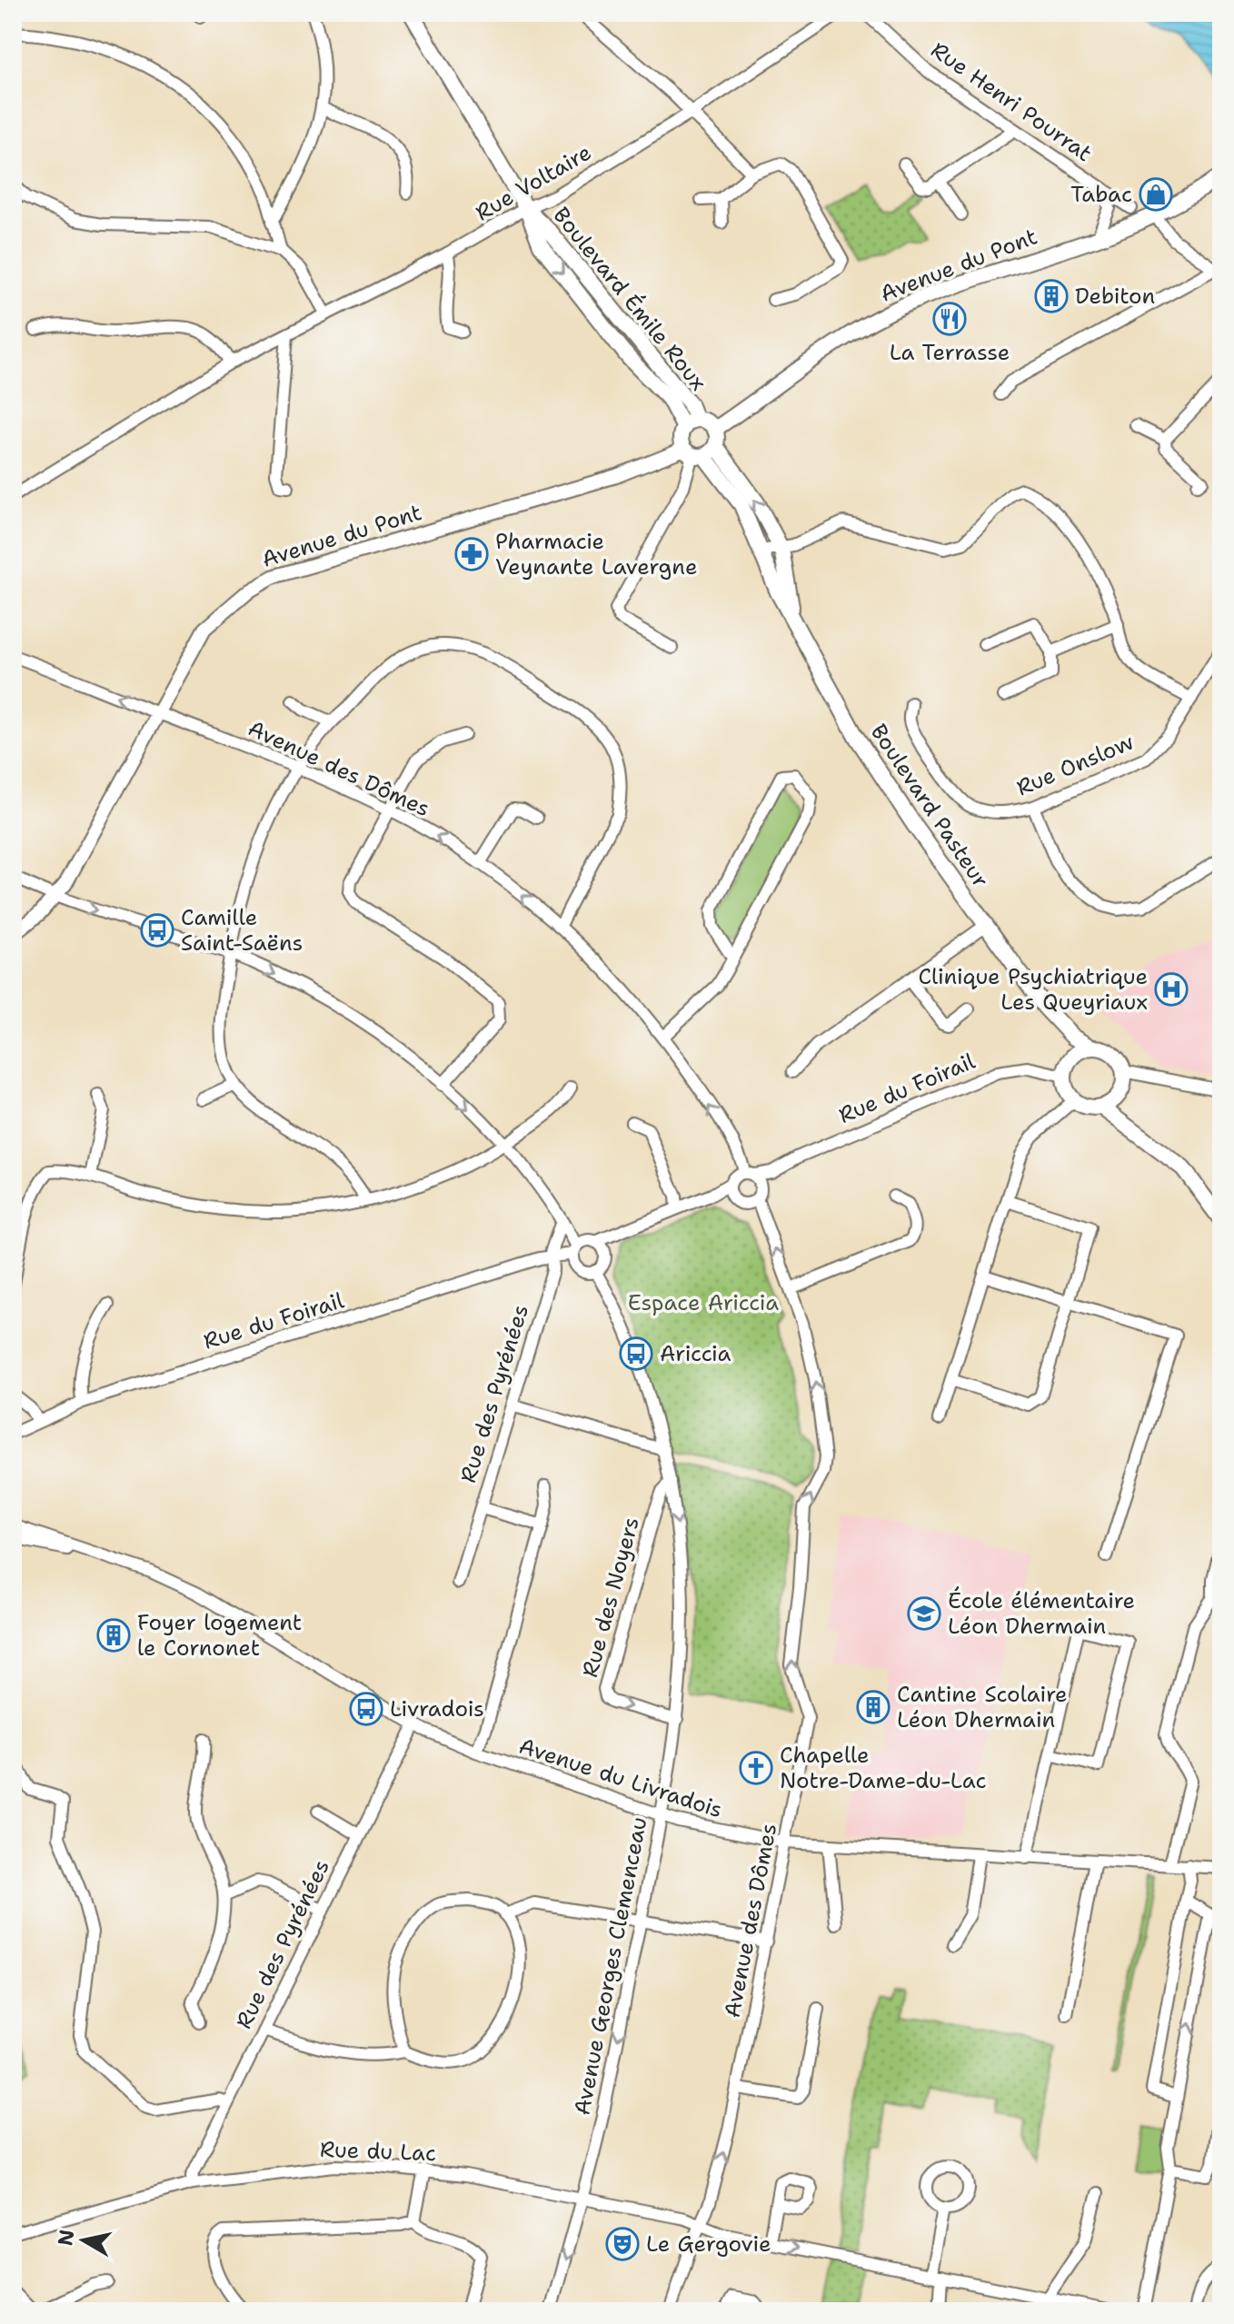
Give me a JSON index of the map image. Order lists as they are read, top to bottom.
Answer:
{
  "streets": {
    "main road": ["Avenue du Pont", "Boulevard Émile Roux", "Boulevard Pasteur"],
    "street": [
      "Rue Henri Pourrat",
      "Rue Voltaire",
      "Rue Onslow",
      "Avenue des Dômes",
      "Rue du Foirail",
      "Rue des Pyrénées",
      "Rue des Noyers",
      "Avenue du Livradois",
      "Avenue Georges Clemenceau",
      "Rue du Lac"
    ]
  },
  "crossings": [
    ["Rue Henri Pourrat", "Avenue du Pont"],
    ["Rue Voltaire", "Boulevard Émile Roux"],
    ["Avenue du Pont", "Avenue des Dômes"],
    ["Avenue du Pont", "Boulevard Pasteur"],
    ["Avenue des Dômes", "Rue du Foirail"],
    ["Avenue des Dômes", "Avenue du Livradois"],
    ["Avenue des Dômes", "Rue du Lac"],
    ["Boulevard Pasteur", "Rue du Foirail"],
    ["Rue du Foirail", "Rue des Pyrénées"],
    ["Rue du Foirail", "Avenue Georges Clemenceau"],
    ["Rue des Pyrénées", "Avenue du Livradois"],
    ["Rue des Pyrénées", "Rue du Lac"],
    ["Rue des Noyers", "Avenue Georges Clemenceau"],
    ["Avenue du Livradois", "Avenue Georges Clemenceau"],
    ["Avenue Georges Clemenceau", "Rue du Lac"]
  ],
  "one_way": ["Avenue des Dômes", "Avenue Georges Clemenceau"],
  "parks": ["Espace Ariccia"],
  "places": {
    "shop": ["Tabac"],
    "building": ["Debiton", "Foyer logement le Cornonet", "Cantine Scolaire Léon Dhermain"],
    "restaurant": ["La Terrasse"],
    "pharmacy": ["Pharmacie Veynante Lavergne"],
    "bus stop": ["Camille Saint-Saëns", "Ariccia", "Livradois"],
    "hospital": ["Clinique Psychiatrique Les Queyriaux"],
    "school or university": ["École élémentaire Léon Dhermain"],
    "church": ["Chapelle Notre-Dame-du-Lac"],
    "theatre": ["Le Gergovie"]
  },
  "north": "left"
}
